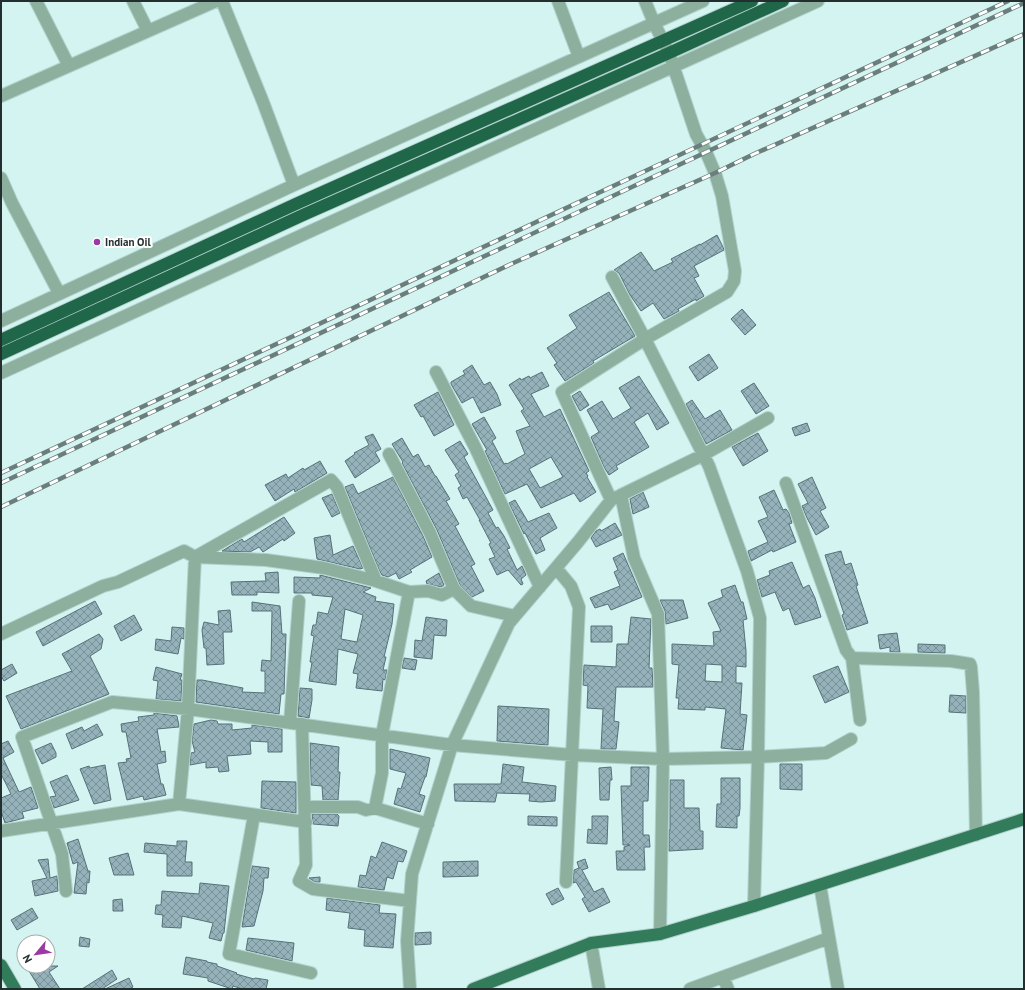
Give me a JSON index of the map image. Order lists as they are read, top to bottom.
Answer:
{
  "places": ["Indian Oil"],
  "north": "bottom left"
}
